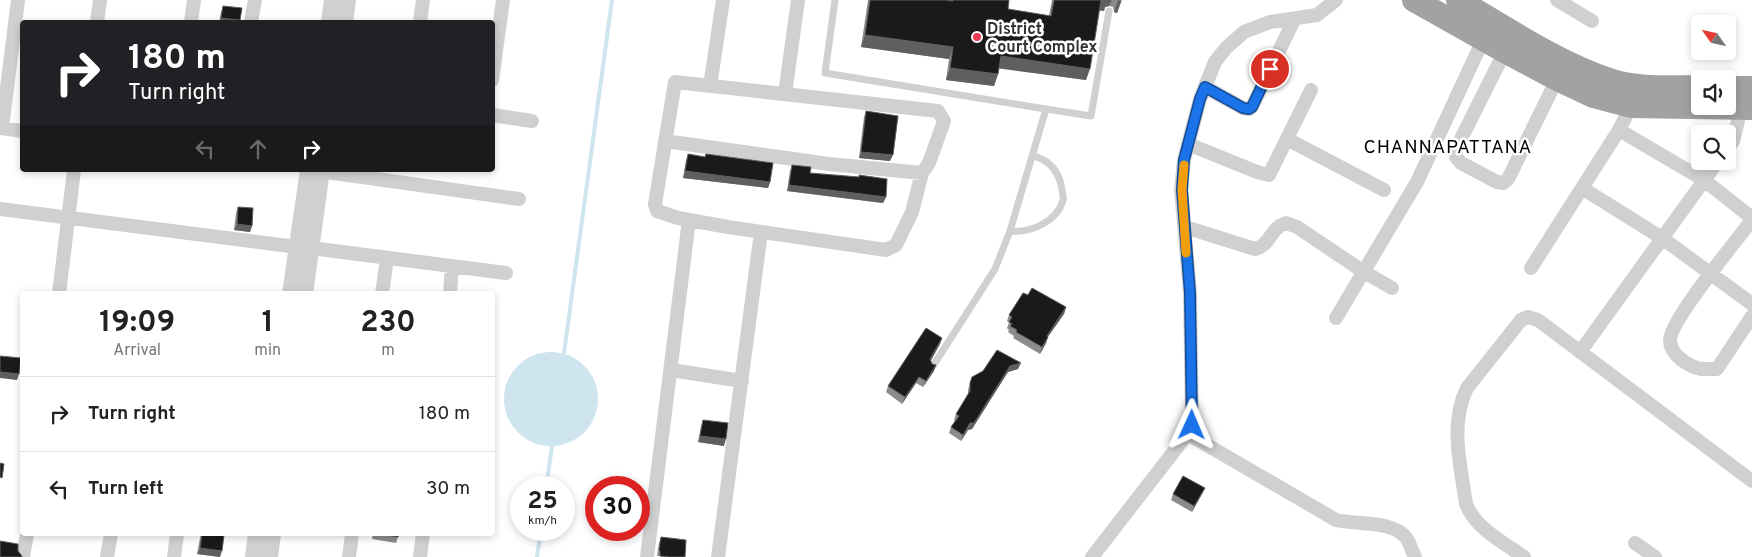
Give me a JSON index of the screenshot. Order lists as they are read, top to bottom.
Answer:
{
  "districts": ["CHANNAPATTANA"],
  "places": ["District Court Complex"],
  "north": "top left",
  "page": {
    "turn": ["180 m", "Turn right"],
    "eta": [
      "19:09",
      "Arrival",
      "1",
      "min",
      "230",
      "m"
    ],
    "list": [
      {
        "name": "Turn right",
        "value": "180 m"
      },
      {
        "name": "Turn left",
        "value": "30 m"
      }
    ],
    "speed": "25 km/h",
    "limit": "30"
  }
}
